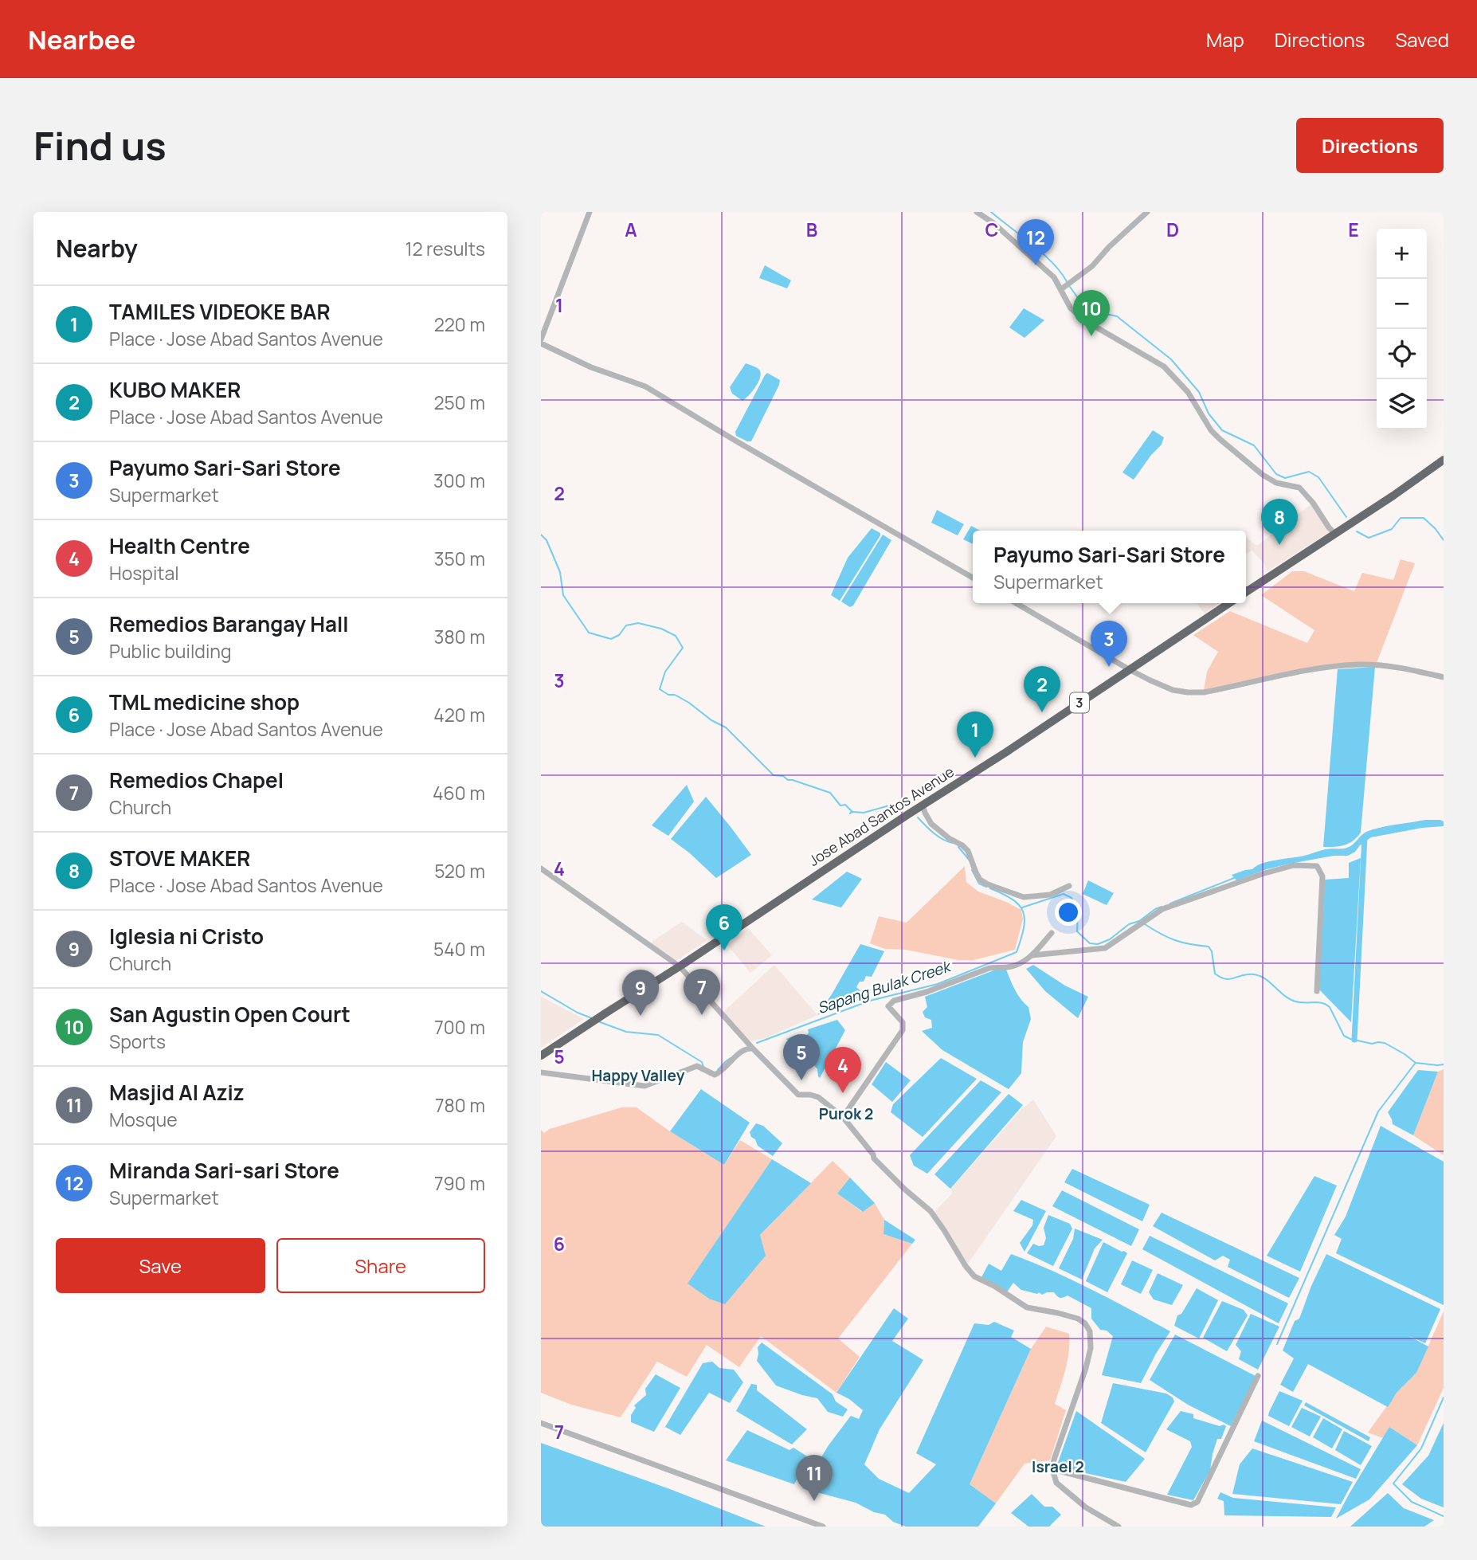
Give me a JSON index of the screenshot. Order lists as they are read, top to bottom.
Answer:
{
  "streets": {
    "highway": ["3", "Jose Abad Santos Avenue"]
  },
  "districts": ["Happy Valley", "Purok 2", "Israel 2"],
  "water": ["Sapang Bulak Creek"],
  "page": {
    "header": "Nearbee",
    "nav": ["Map", "Directions", "Saved"],
    "buttons": [
      "Directions",
      ["Save", "Share"]
    ],
    "title": "Find us",
    "heading": ["Nearby", "12 results"],
    "pins": [
      "12",
      "10",
      "8",
      "3",
      "2",
      "1",
      "6",
      "7",
      "9",
      "5",
      "4",
      "11"
    ],
    "map_buttons": ["+", "−"],
    "list": [
      {
        "mark": "1",
        "name": "TAMILES VIDEOKE BAR",
        "note": "Place · Jose Abad Santos Avenue",
        "value": "220 m"
      },
      {
        "mark": "2",
        "name": "KUBO MAKER",
        "note": "Place · Jose Abad Santos Avenue",
        "value": "250 m"
      },
      {
        "mark": "3",
        "name": "Payumo Sari-Sari Store",
        "note": "Supermarket",
        "value": "300 m"
      },
      {
        "mark": "4",
        "name": "Health Centre",
        "note": "Hospital",
        "value": "350 m"
      },
      {
        "mark": "5",
        "name": "Remedios Barangay Hall",
        "note": "Public building",
        "value": "380 m"
      },
      {
        "mark": "6",
        "name": "TML medicine shop",
        "note": "Place · Jose Abad Santos Avenue",
        "value": "420 m"
      },
      {
        "mark": "7",
        "name": "Remedios Chapel",
        "note": "Church",
        "value": "460 m"
      },
      {
        "mark": "8",
        "name": "STOVE MAKER",
        "note": "Place · Jose Abad Santos Avenue",
        "value": "520 m"
      },
      {
        "mark": "9",
        "name": "Iglesia ni Cristo",
        "note": "Church",
        "value": "540 m"
      },
      {
        "mark": "10",
        "name": "San Agustin Open Court",
        "note": "Sports",
        "value": "700 m"
      },
      {
        "mark": "11",
        "name": "Masjid Al Aziz",
        "note": "Mosque",
        "value": "780 m"
      },
      {
        "mark": "12",
        "name": "Miranda Sari-sari Store",
        "note": "Supermarket",
        "value": "790 m"
      }
    ],
    "popup": ["Payumo Sari-Sari Store", "Supermarket"]
  },
  "grid": {
    "columns": [
      "A",
      "B",
      "C",
      "D",
      "E"
    ],
    "rows": [
      "1",
      "2",
      "3",
      "4",
      "5",
      "6",
      "7"
    ]
  }
}
